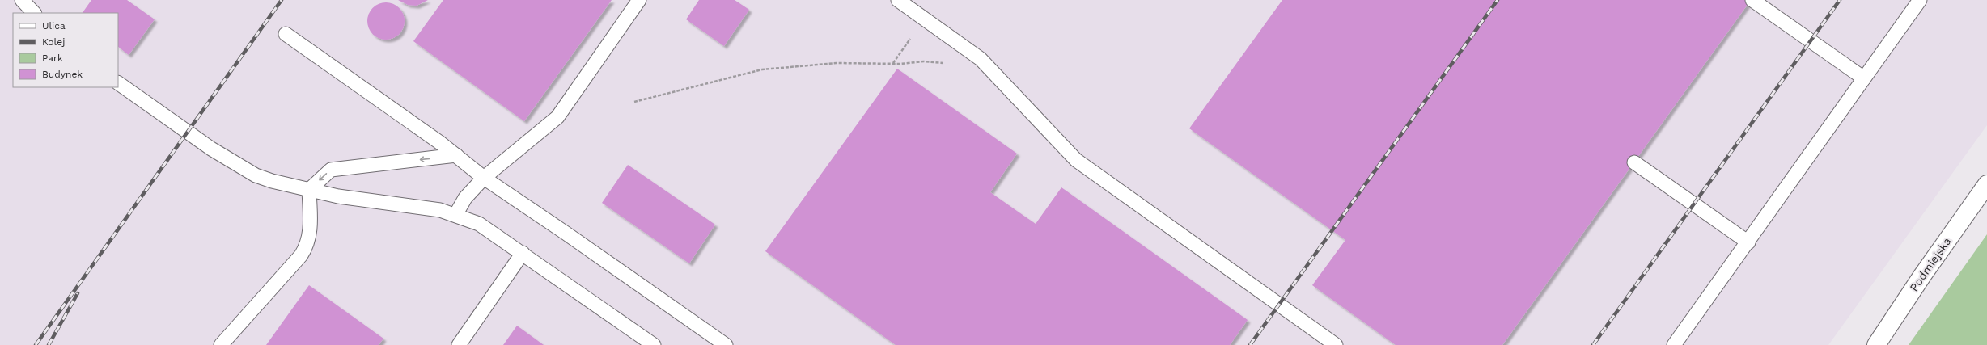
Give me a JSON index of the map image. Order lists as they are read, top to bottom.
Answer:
{
  "streets": {
    "street": ["Podmiejska"]
  },
  "legend": [
    "Ulica",
    "Kolej",
    "Park",
    "Budynek"
  ]
}
